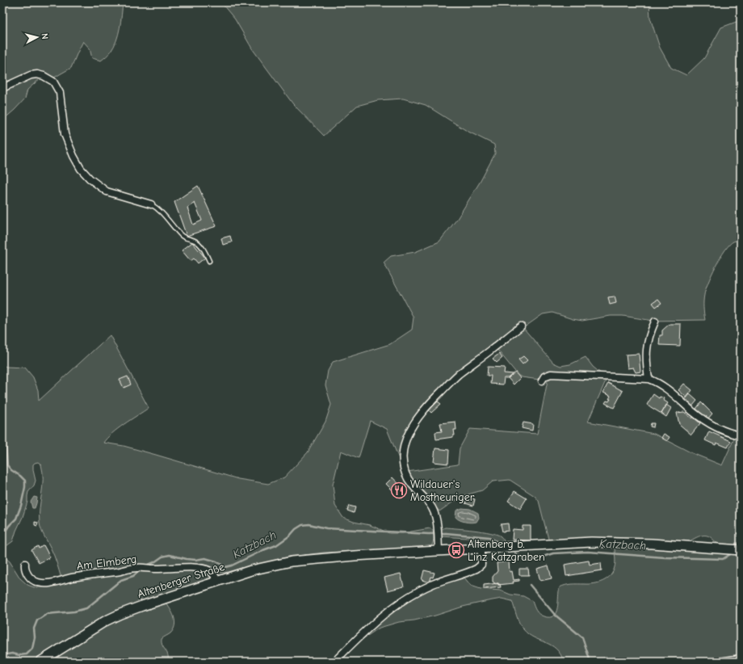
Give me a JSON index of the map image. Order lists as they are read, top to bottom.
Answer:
{
  "streets": {
    "street": ["Am Elmberg", "Altenberger Straße"]
  },
  "crossings": [
    ["Am Elmberg", "Altenberger Straße"]
  ],
  "water": ["Katzbach"],
  "places": {
    "restaurant": ["Wildauer's Mostheuriger"],
    "bus stop": ["Altenberg b. Linz Katzgraben"]
  },
  "north": "right"
}
